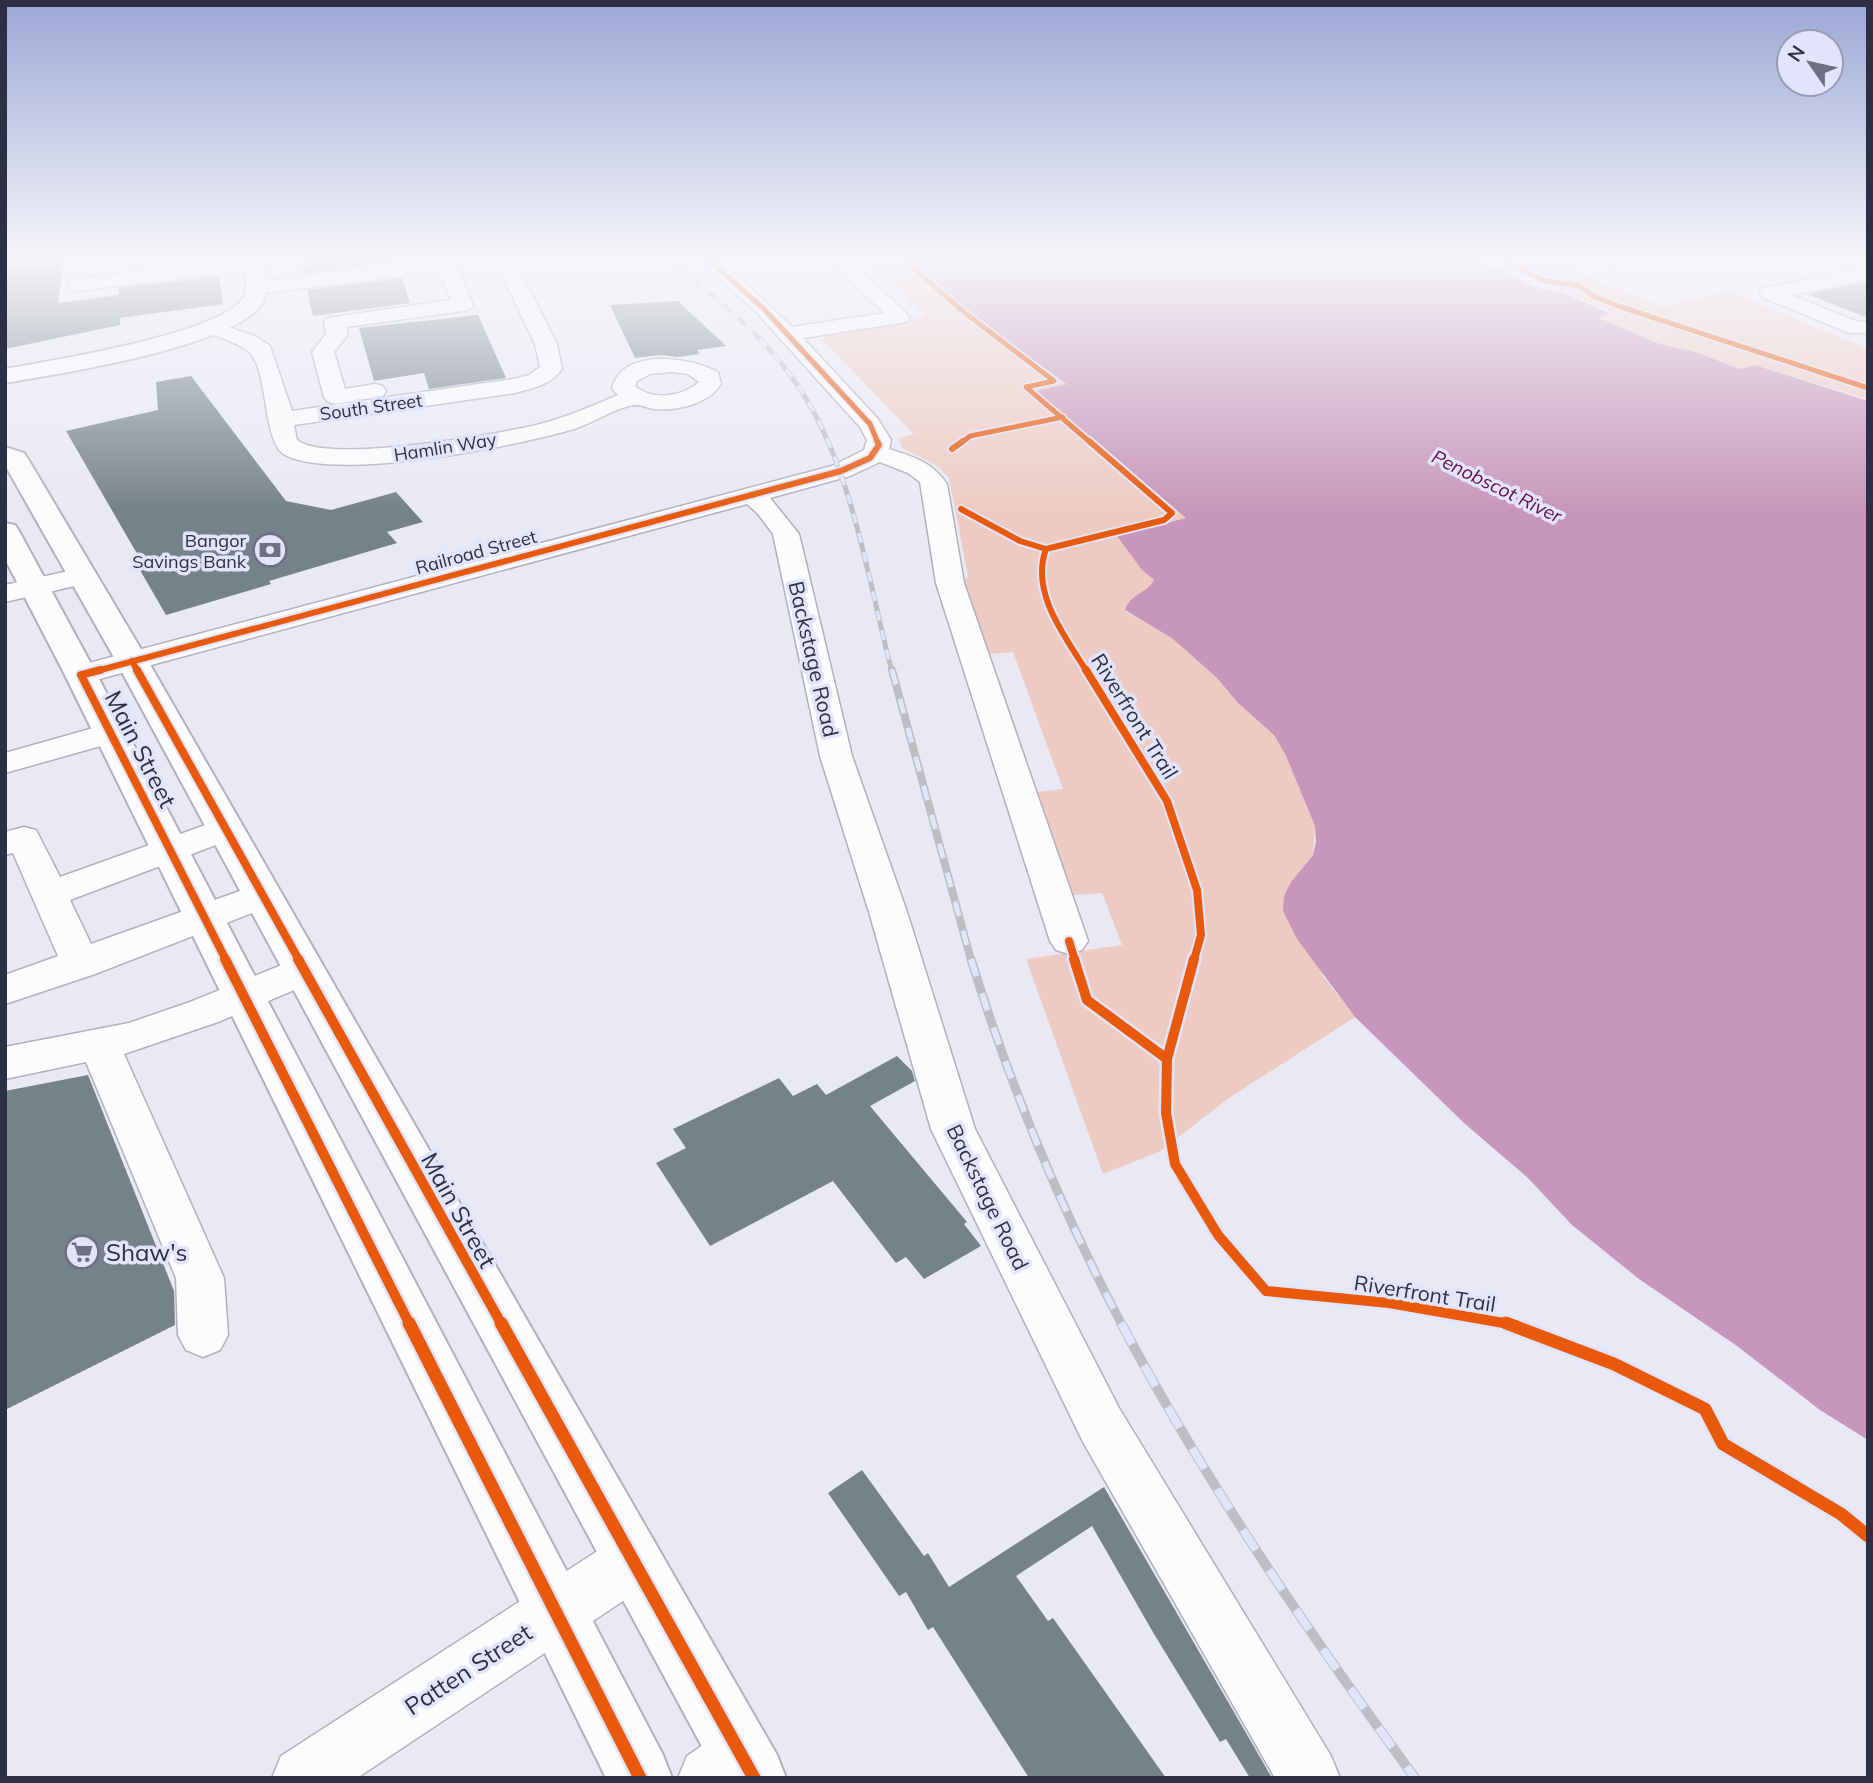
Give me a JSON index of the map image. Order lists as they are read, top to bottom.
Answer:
{
  "streets": {
    "main road": ["Main Street"],
    "street": [
      "South Street",
      "Hamlin Way",
      "Railroad Street",
      "Backstage Road",
      "Patten Street"
    ],
    "cycle path": ["Riverfront Trail"]
  },
  "crossings": [
    ["South Street", "Hamlin Way"],
    ["Railroad Street", "Backstage Road"],
    ["Railroad Street", "Main Street"],
    ["Main Street", "Patten Street"]
  ],
  "water": ["Penobscot River"],
  "places": {
    "bank": ["Bangor Savings Bank"],
    "supermarket": ["Shaw's"]
  },
  "north": "top left"
}
